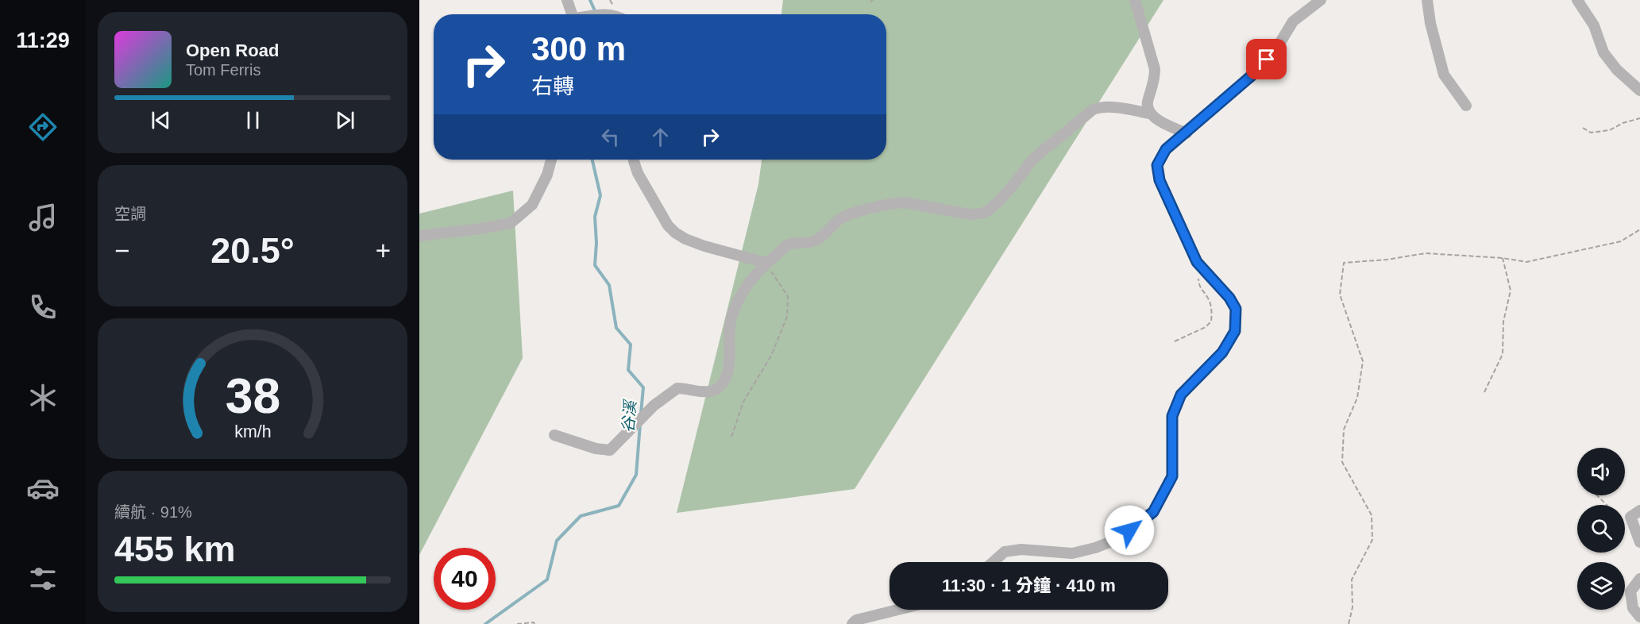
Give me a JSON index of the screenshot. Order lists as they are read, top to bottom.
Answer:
{
  "water": ["谷溪"],
  "page": {
    "tabs": "11:29",
    "turn": ["300 m", "右轉"],
    "song": ["Open Road", "Tom Ferris"],
    "tile": [
      "空調",
      ["續航 · 91%", "455 km"]
    ],
    "heat": ["−", "20.5°", "+"],
    "limit": "40",
    "trip": "11:30 · 1 分鐘 · 410 m",
    "gauge": ["38", "km/h"]
  }
}
